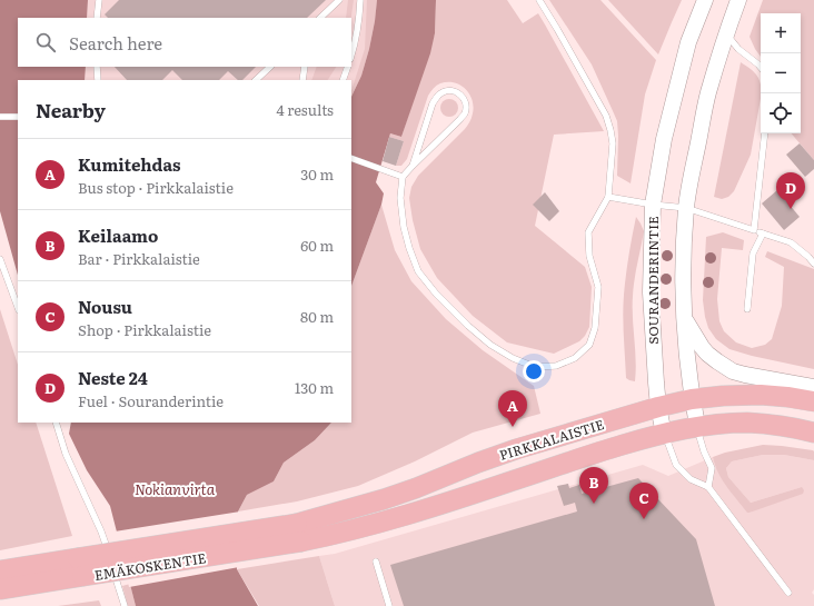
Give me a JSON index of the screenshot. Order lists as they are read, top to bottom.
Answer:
{
  "streets": {
    "main road": ["PIRKKALAISTIE", "EMÄKOSKENTIE"],
    "street": ["SOURANDERINTIE"]
  },
  "crossings": [
    ["SOURANDERINTIE", "PIRKKALAISTIE"],
    ["PIRKKALAISTIE", "EMÄKOSKENTIE"]
  ],
  "water": ["Nokianvirta"],
  "page": {
    "map_buttons": ["+", "−"],
    "search": "Search here",
    "heading": ["Nearby", "4 results"],
    "list": [
      {
        "mark": "A",
        "name": "Kumitehdas",
        "note": "Bus stop · Pirkkalaistie",
        "value": "30 m"
      },
      {
        "mark": "B",
        "name": "Keilaamo",
        "note": "Bar · Pirkkalaistie",
        "value": "60 m"
      },
      {
        "mark": "C",
        "name": "Nousu",
        "note": "Shop · Pirkkalaistie",
        "value": "80 m"
      },
      {
        "mark": "D",
        "name": "Neste 24",
        "note": "Fuel · Souranderintie",
        "value": "130 m"
      }
    ],
    "pins": [
      "D",
      "A",
      "B",
      "C"
    ]
  }
}
